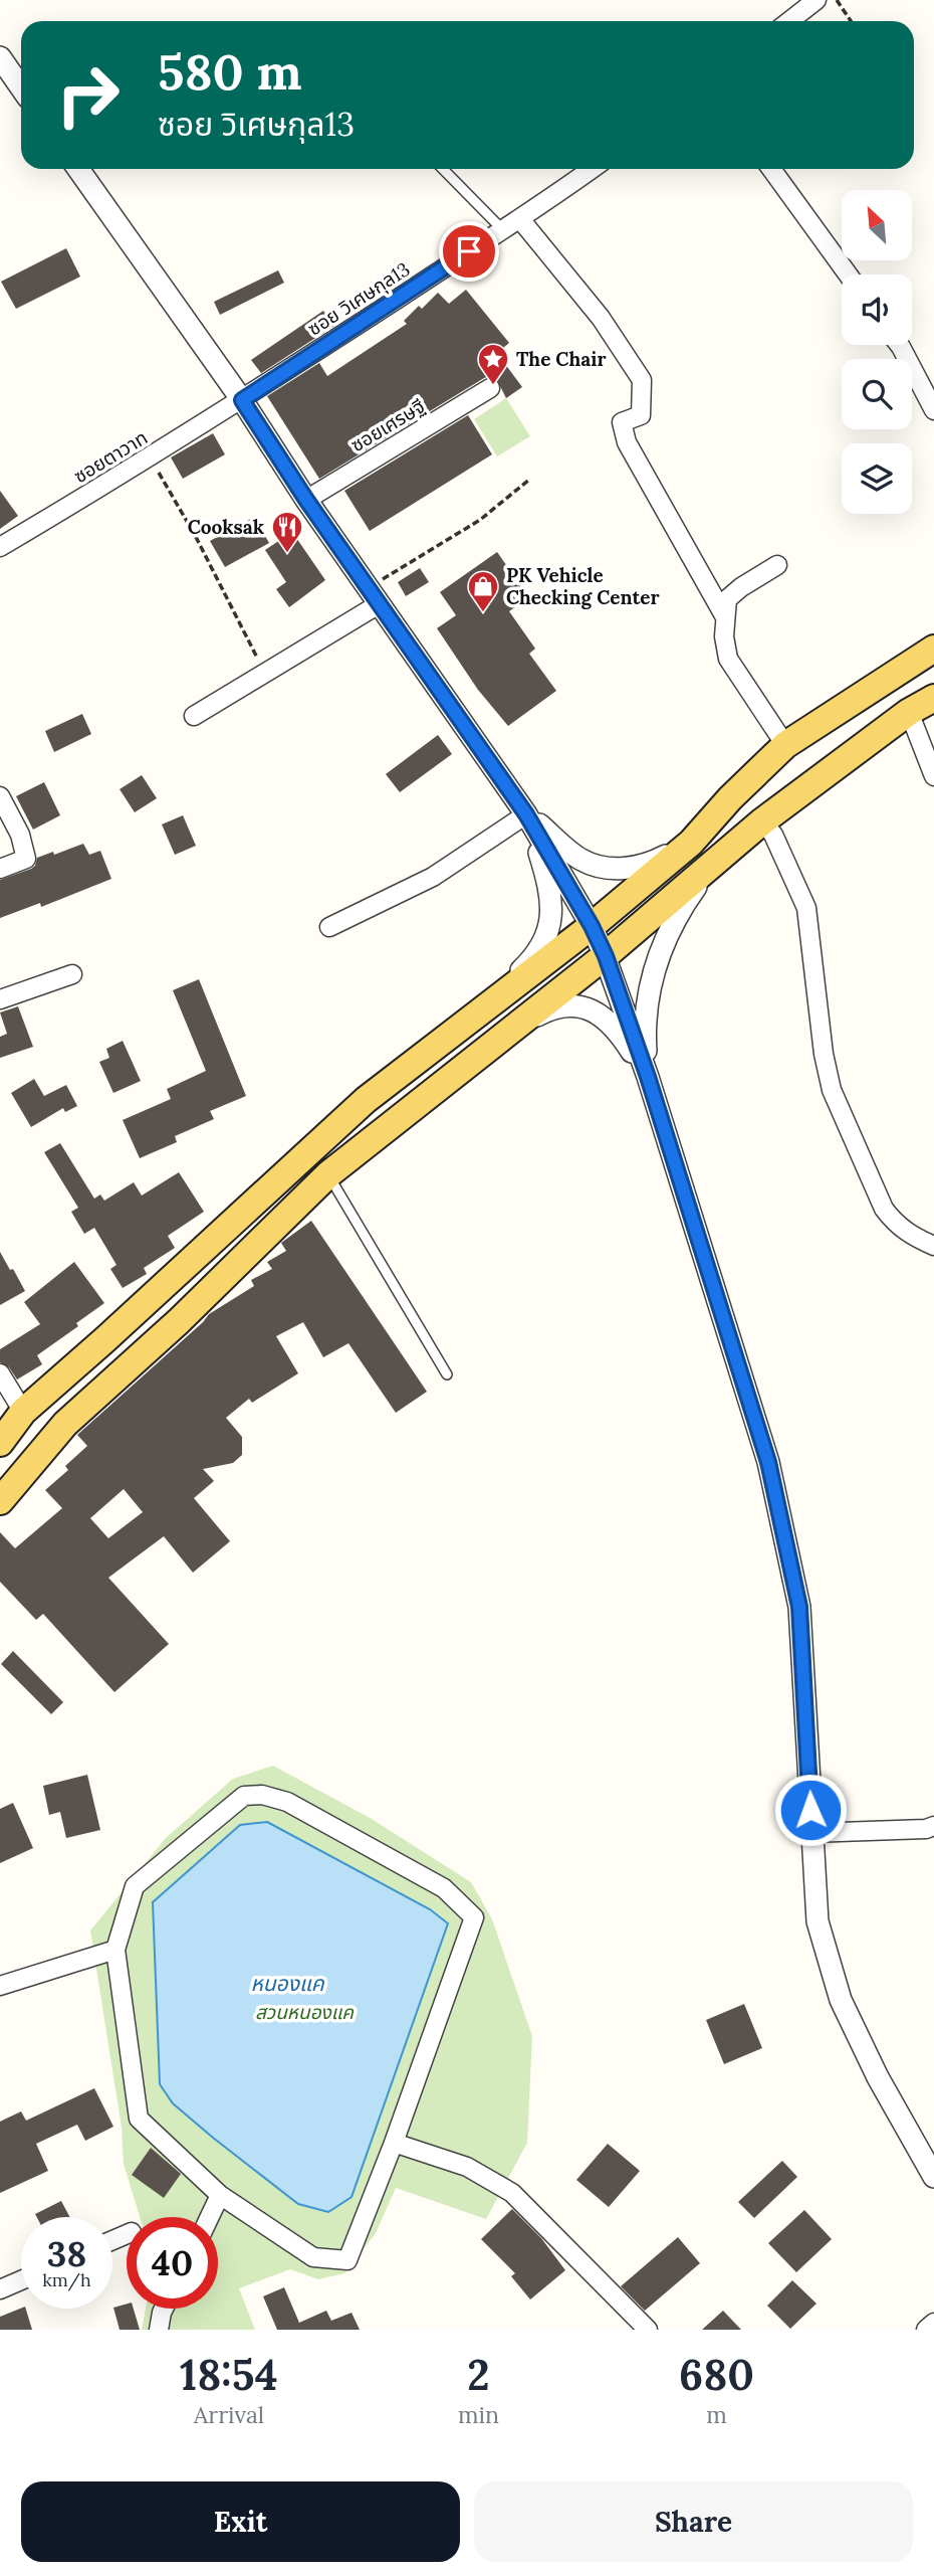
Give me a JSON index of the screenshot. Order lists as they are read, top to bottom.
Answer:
{
  "streets": {
    "street": ["ซอย วิเศษกุล13", "ซอยเศรษฐี", "ซอยตาวาท"]
  },
  "crossings": [
    ["ซอย วิเศษกุล13", "ซอยตาวาท"]
  ],
  "water": ["หนองแค"],
  "parks": ["สวนหนองแค"],
  "places": {
    "place": ["The Chair"],
    "restaurant": ["Cooksak"],
    "shop": ["PK Vehicle Checking Center"]
  },
  "north": "top left",
  "page": {
    "turn": ["580 m", "ซอย วิเศษกุล13"],
    "speed": "38 km/h",
    "limit": "40",
    "eta": [
      "18:54",
      "Arrival",
      "2",
      "min",
      "680",
      "m"
    ],
    "buttons": ["Exit", "Share"]
  }
}
